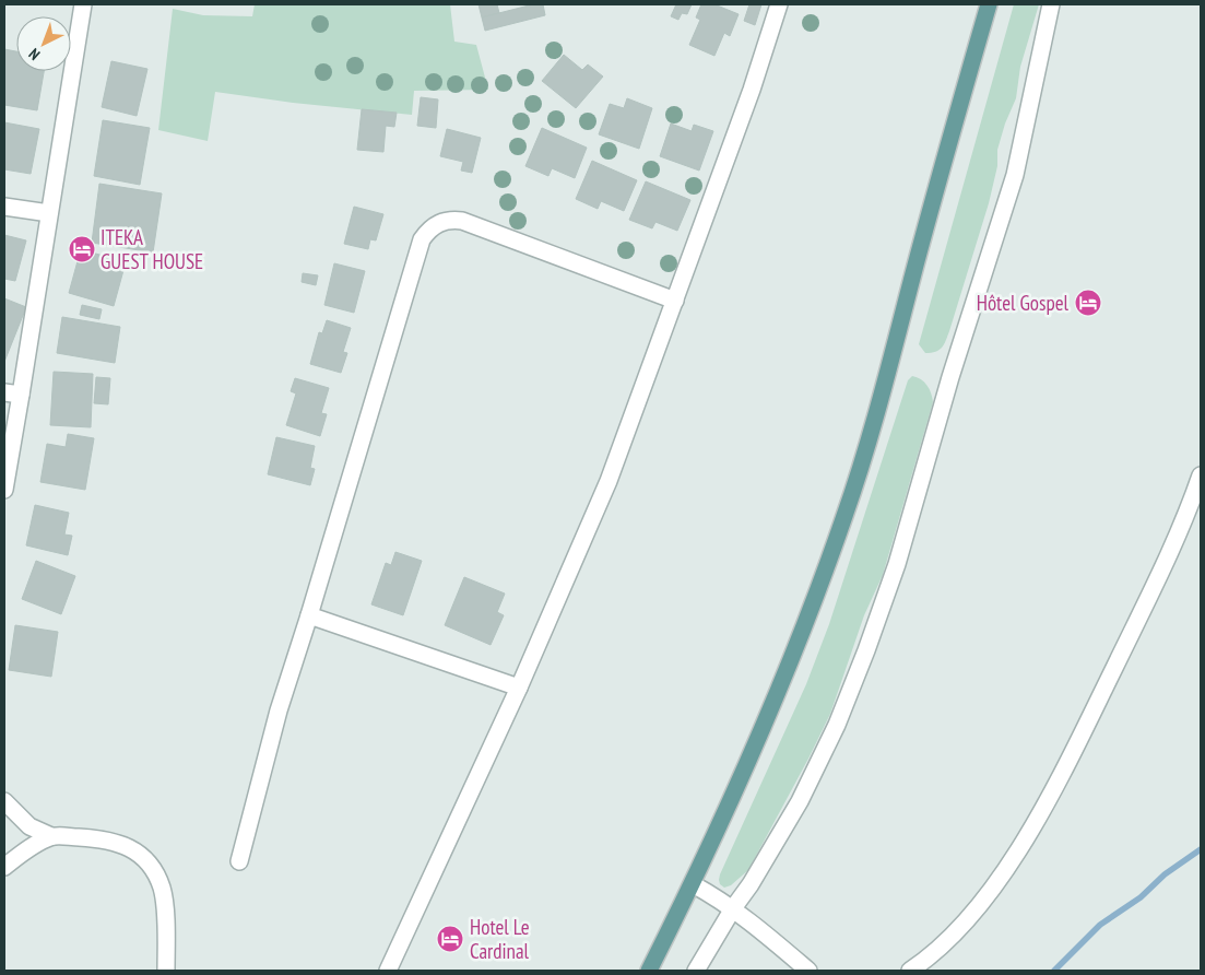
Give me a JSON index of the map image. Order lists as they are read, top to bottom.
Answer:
{
  "places": {
    "hotel": ["ITEKA GUEST HOUSE", "Hôtel Gospel", "Hotel Le Cardinal"]
  },
  "north": "bottom left"
}
